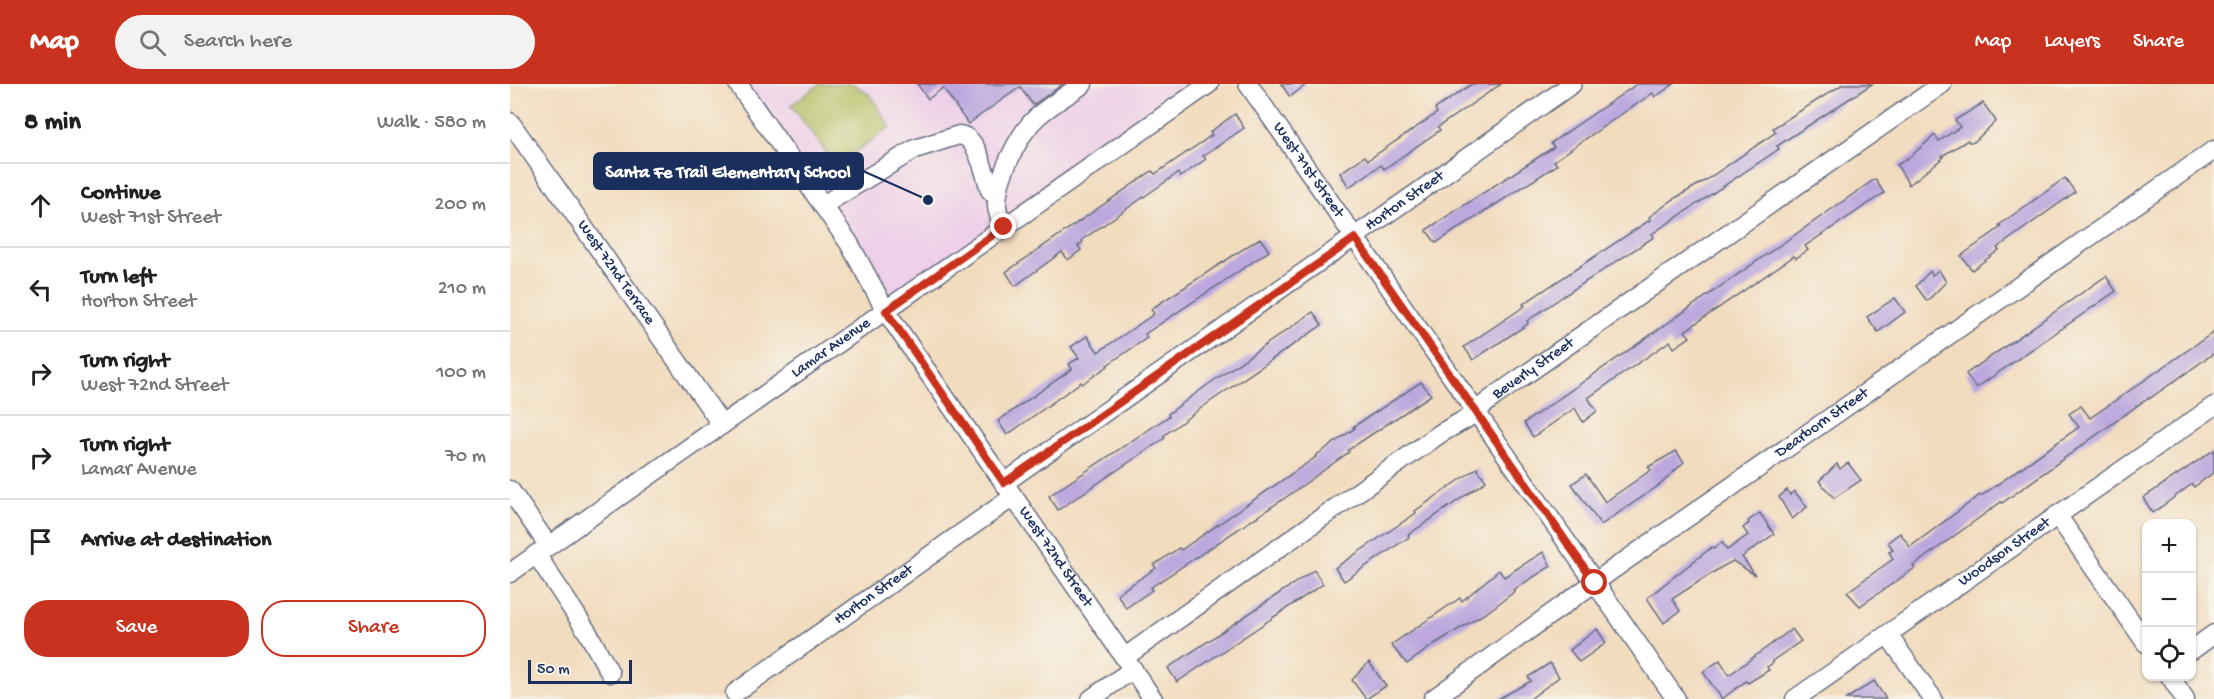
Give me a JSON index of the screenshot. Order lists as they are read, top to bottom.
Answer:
{
  "streets": {
    "street": [
      "West 71st Street",
      "Horton Street",
      "West 72nd Terrace",
      "Lamar Avenue",
      "Beverly Street",
      "Dearborn Street",
      "Woodson Street",
      "West 72nd Street"
    ]
  },
  "crossings": [
    ["West 71st Street", "Horton Street"],
    ["West 71st Street", "Beverly Street"],
    ["West 71st Street", "Dearborn Street"],
    ["Horton Street", "West 72nd Street"],
    ["West 72nd Terrace", "Lamar Avenue"],
    ["Lamar Avenue", "West 72nd Street"],
    ["Beverly Street", "West 72nd Street"]
  ],
  "places": ["Santa Fe Trail Elementary School"],
  "scale_bar": "50 m",
  "page": {
    "header": "Map",
    "search": "Search here",
    "nav": ["Map", "Layers", "Share"],
    "heading": ["8 min", "Walk · 580 m"],
    "list": [
      ["Continue", "West 71st Street", "200 m"],
      ["Turn left", "Horton Street", "210 m"],
      ["Turn right", "West 72nd Street", "100 m"],
      ["Turn right", "Lamar Avenue", "70 m"],
      "Arrive at destination"
    ],
    "map_buttons": ["+", "−"],
    "buttons": ["Save", "Share"],
    "scale": "50 m"
  }
}
